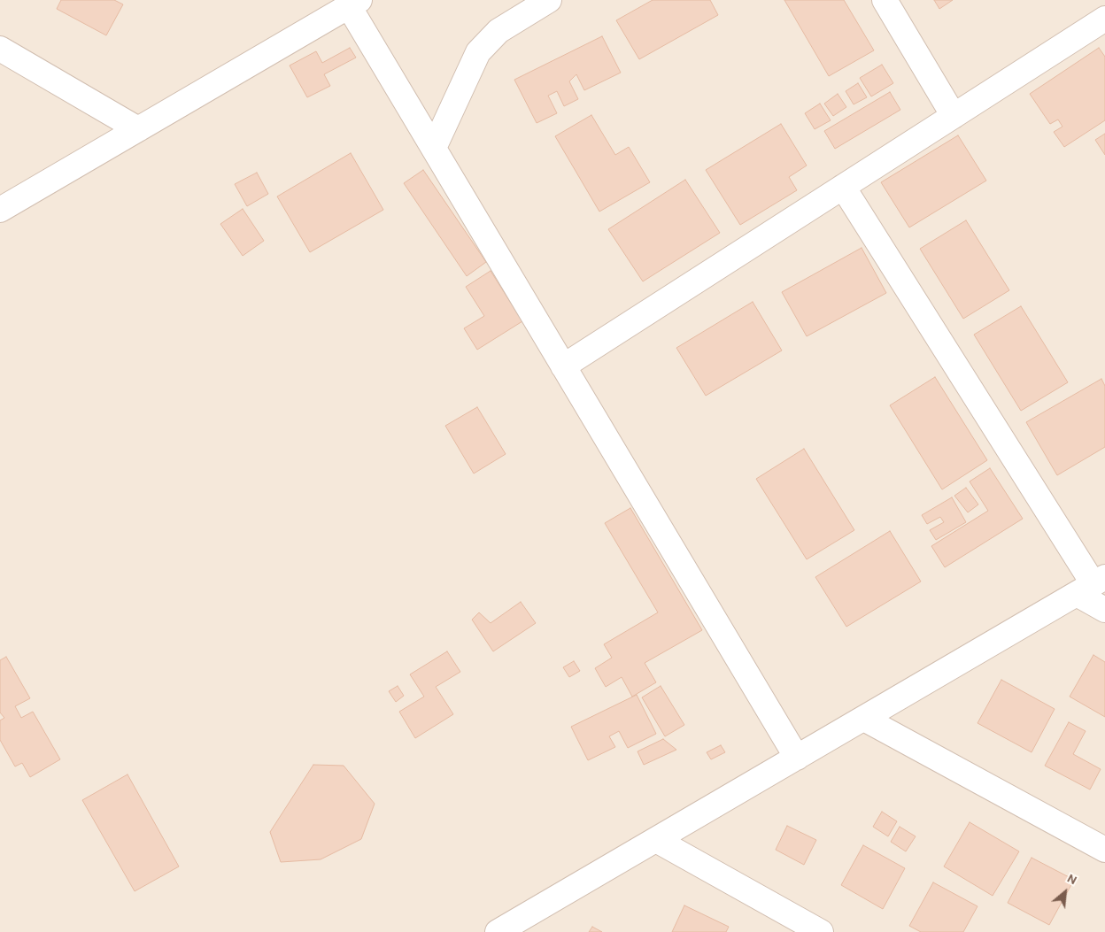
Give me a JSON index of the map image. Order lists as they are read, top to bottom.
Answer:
{
  "north": "top right"
}
